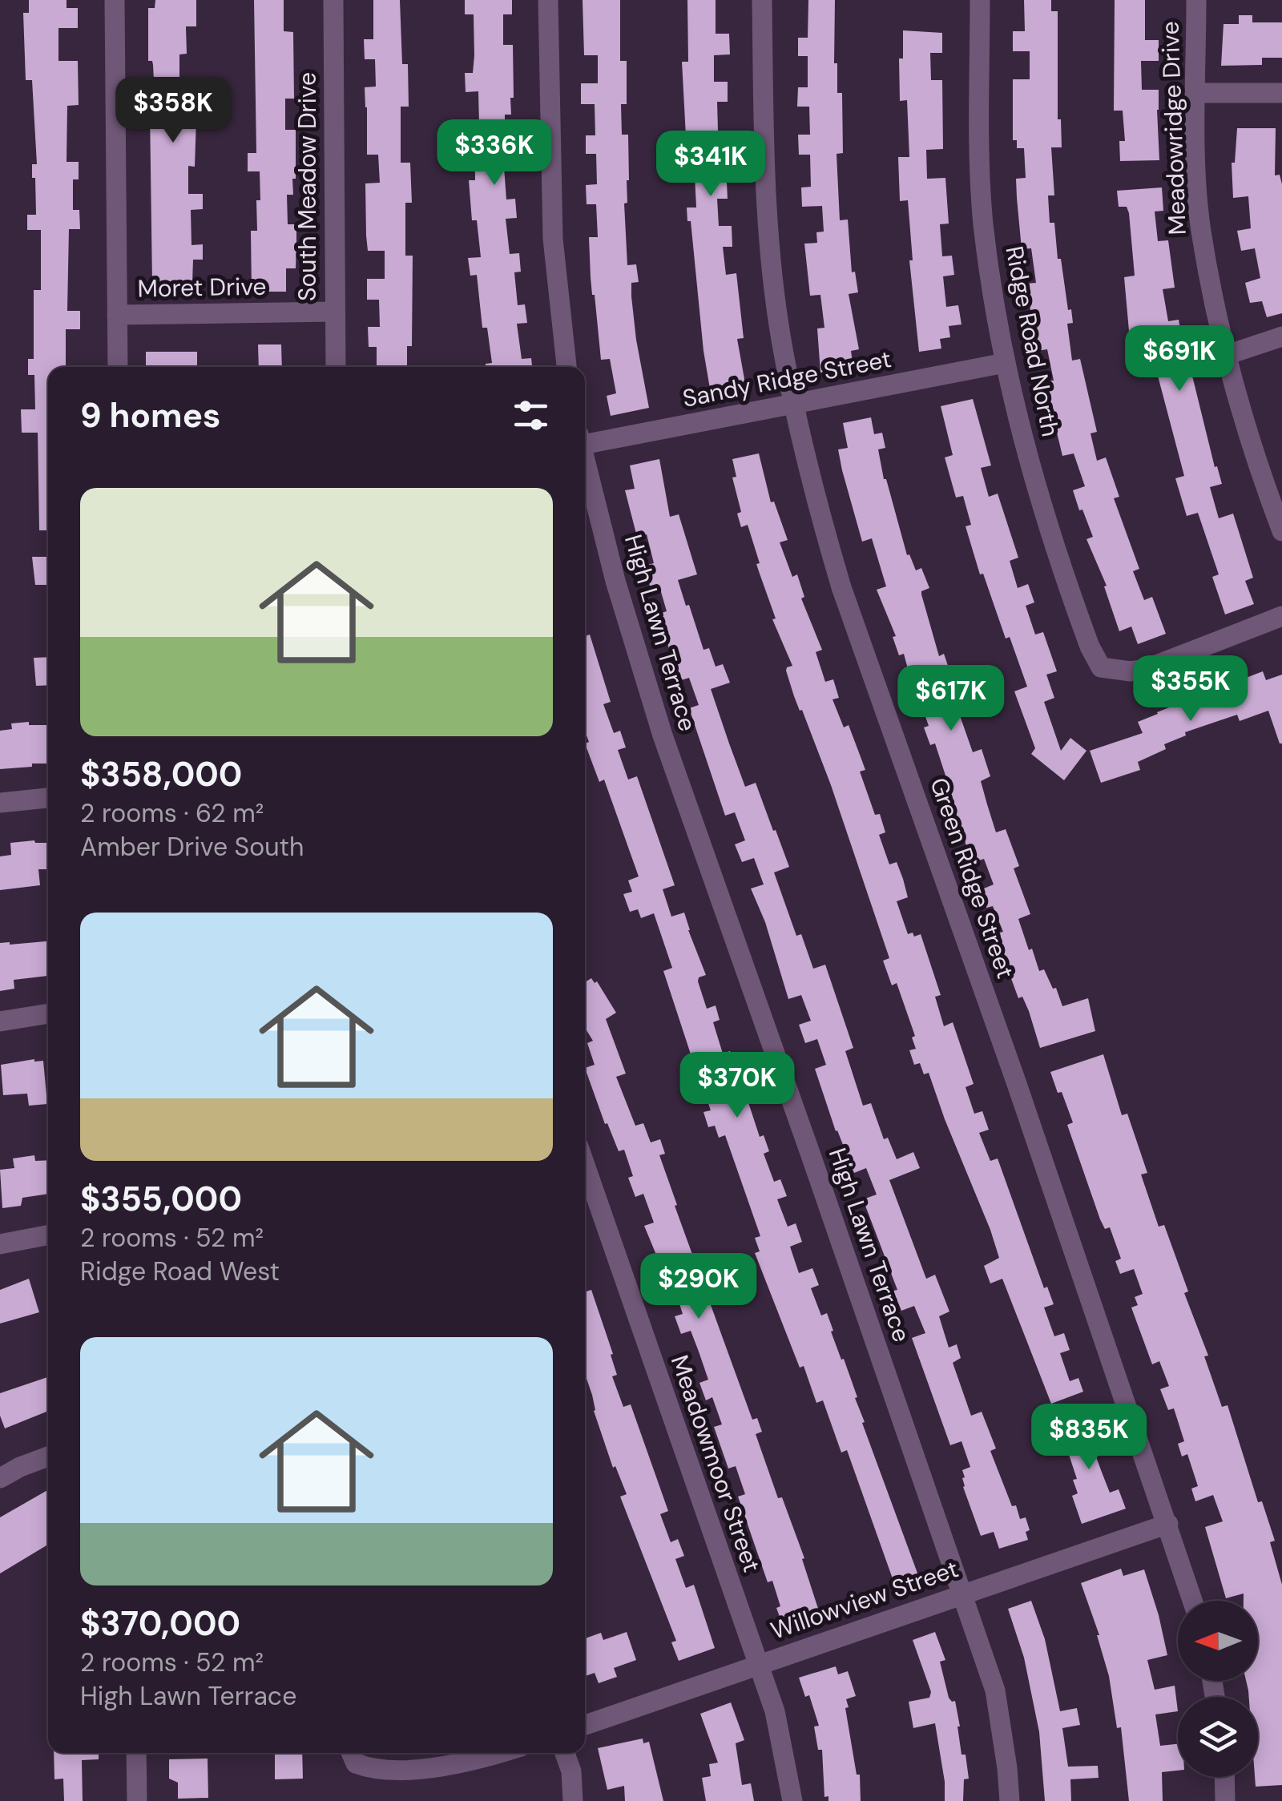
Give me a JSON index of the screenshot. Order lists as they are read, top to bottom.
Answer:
{
  "streets": {
    "street": [
      "Meadowridge Drive",
      "South Meadow Drive",
      "Moret Drive",
      "Ridge Road North",
      "Sandy Ridge Street",
      "High Lawn Terrace",
      "Green Ridge Street",
      "Meadowmoor Street",
      "Willowview Street"
    ]
  },
  "crossings": [
    ["South Meadow Drive", "Moret Drive"],
    ["Ridge Road North", "Sandy Ridge Street"],
    ["Sandy Ridge Street", "Green Ridge Street"],
    ["High Lawn Terrace", "Willowview Street"],
    ["Green Ridge Street", "Willowview Street"],
    ["Meadowmoor Street", "Willowview Street"]
  ],
  "north": "left",
  "page": {
    "price": [
      "$358K",
      "$336K",
      "$341K",
      "$691K",
      "$355K",
      "$617K",
      "$370K",
      "$290K",
      "$835K"
    ],
    "heading": "9 homes",
    "list": [
      {
        "name": "$358,000",
        "note": "2 rooms · 62 m² · Amber Drive South"
      },
      {
        "name": "$355,000",
        "note": "2 rooms · 52 m² · Ridge Road West"
      },
      {
        "name": "$370,000",
        "note": "2 rooms · 52 m² · High Lawn Terrace"
      }
    ]
  }
}
